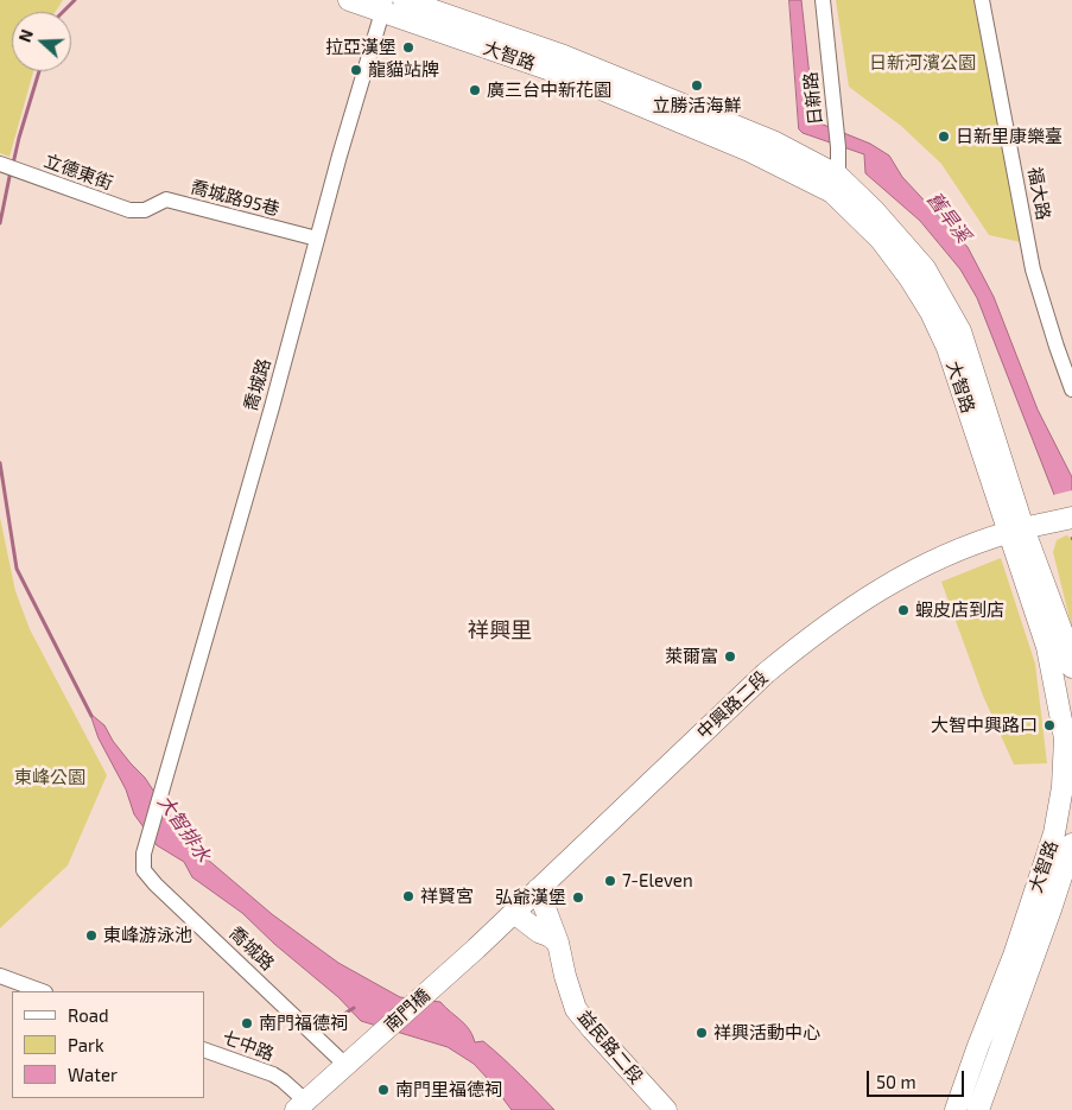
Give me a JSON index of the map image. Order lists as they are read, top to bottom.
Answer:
{
  "streets": {
    "street": [
      "大智路",
      "日新路",
      "立德東街",
      "福大路",
      "喬城路95巷",
      "喬城路",
      "中興路二段",
      "南門橋",
      "七中路",
      "益民路二段"
    ]
  },
  "crossings": [
    ["大智路", "日新路"],
    ["大智路", "喬城路"],
    ["大智路", "中興路二段"],
    ["立德東街", "喬城路95巷"],
    ["喬城路95巷", "喬城路"],
    ["喬城路", "南門橋"],
    ["中興路二段", "南門橋"],
    ["中興路二段", "益民路二段"],
    ["南門橋", "七中路"]
  ],
  "districts": ["祥興里"],
  "water": ["舊旱溪", "大智排水"],
  "parks": ["日新河濱公園", "東峰公園"],
  "places": [
    "拉亞漢堡",
    "龍貓站牌",
    "立勝活海鮮",
    "廣三台中新花園",
    "日新里康樂臺",
    "蝦皮店到店",
    "萊爾富",
    "大智中興路口",
    "7-Eleven",
    "祥賢宮",
    "弘爺漢堡",
    "東峰游泳池",
    "南門福德祠",
    "祥興活動中心",
    "南門里福德祠"
  ],
  "legend": ["Road", "Park", "Water"],
  "scale_bar": "50 m",
  "north": "left"
}
